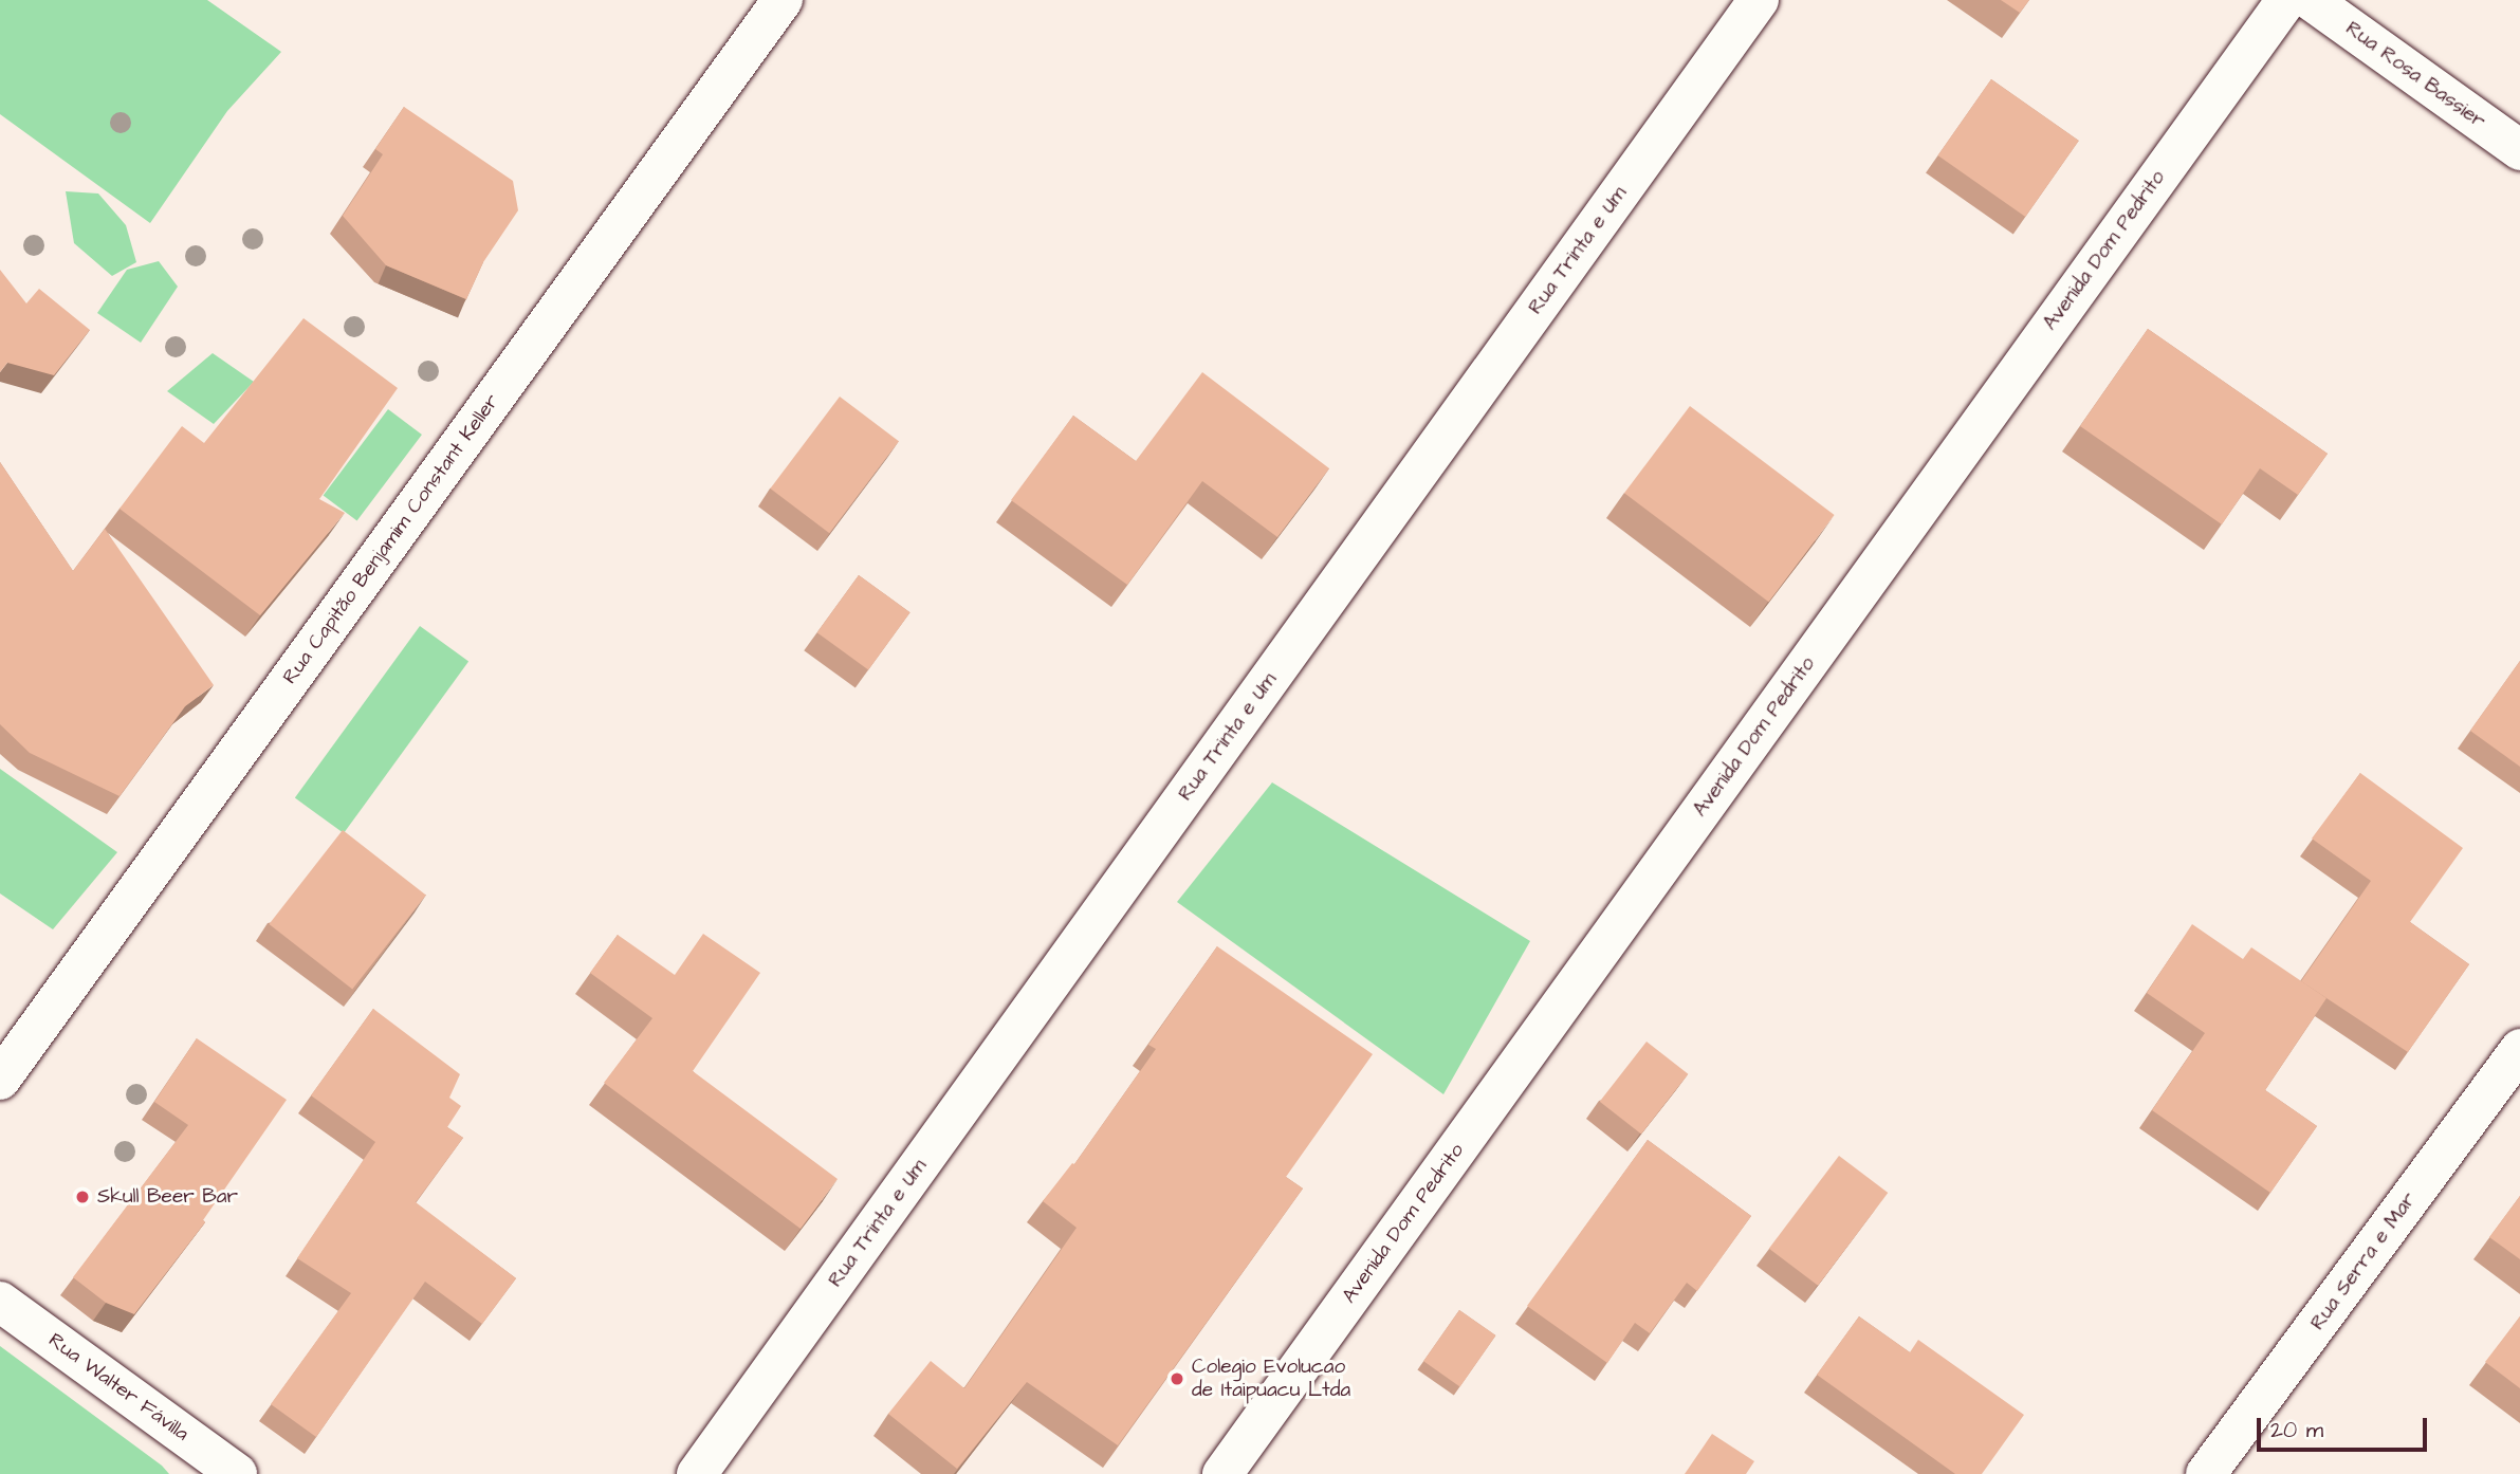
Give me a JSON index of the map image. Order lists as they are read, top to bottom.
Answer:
{
  "streets": {
    "street": [
      "Rua Rosa Bassier",
      "Rua Trinta e Um",
      "Avenida Dom Pedrito",
      "Rua Capitão Benjamim Constant Keller",
      "Rua Serra e Mar",
      "Rua Walter Fávilla"
    ]
  },
  "places": ["Skull Beer Bar", "Colegio Evolucao de Itaipuacu Ltda"],
  "scale_bar": "20 m"
}
